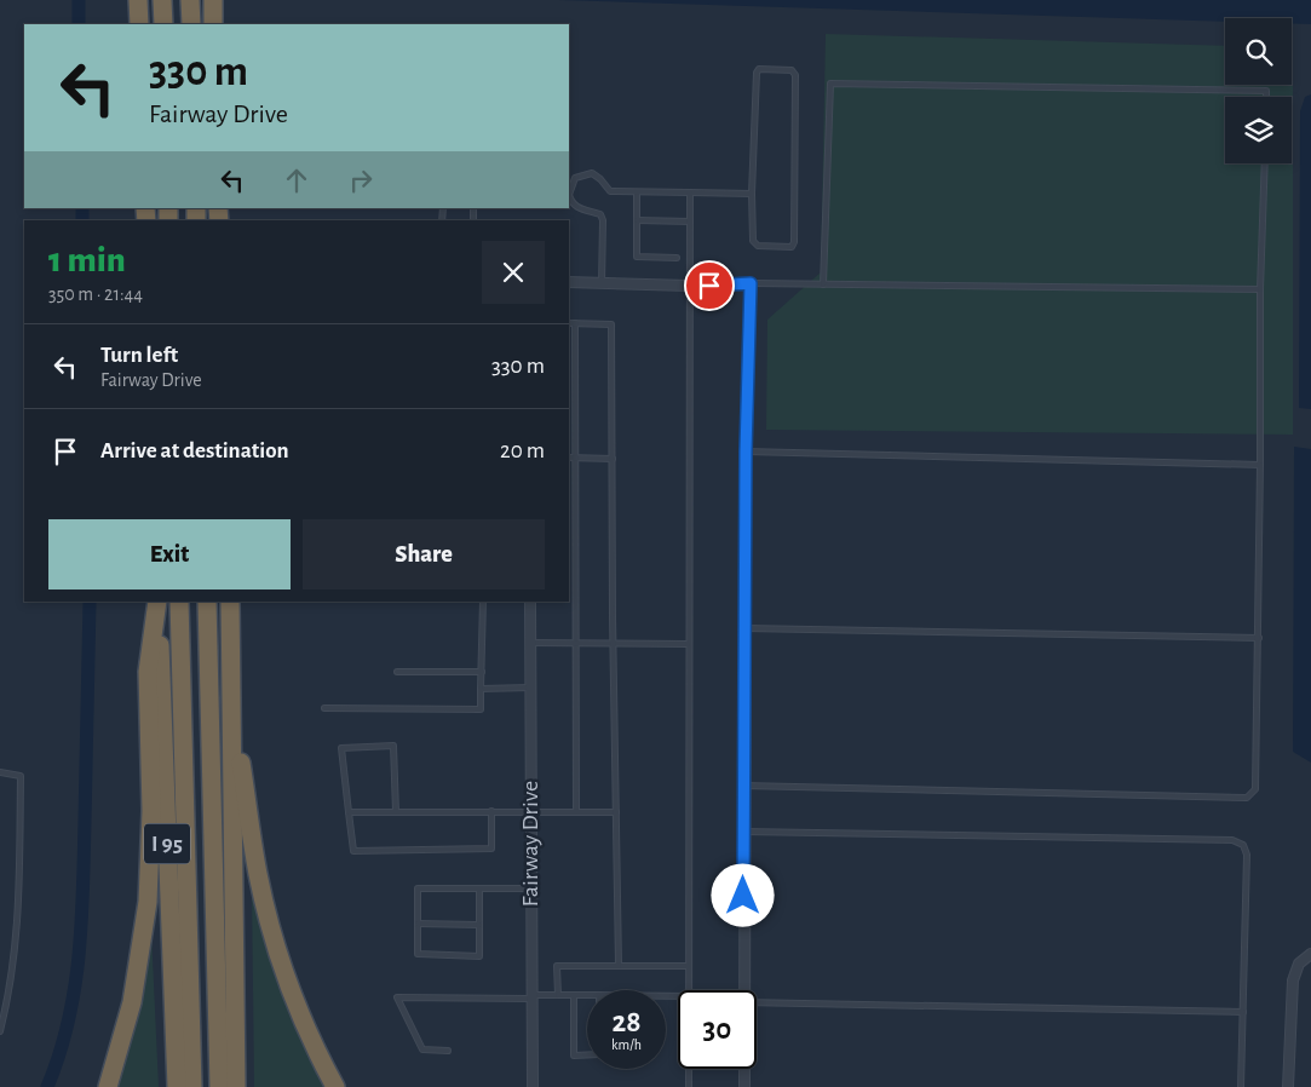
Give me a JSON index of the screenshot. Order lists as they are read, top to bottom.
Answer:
{
  "streets": {
    "highway": ["I 95"],
    "street": ["Fairway Drive"]
  },
  "page": {
    "turn": ["330 m", "Fairway Drive"],
    "heading": ["1 min", "350 m · 21:44"],
    "list": [
      {
        "name": "Turn left",
        "note": "Fairway Drive",
        "value": "330 m"
      },
      {
        "name": "Arrive at destination",
        "value": "20 m"
      }
    ],
    "buttons": ["Exit", "Share"],
    "speed": "28 km/h",
    "limit": "30"
  }
}
